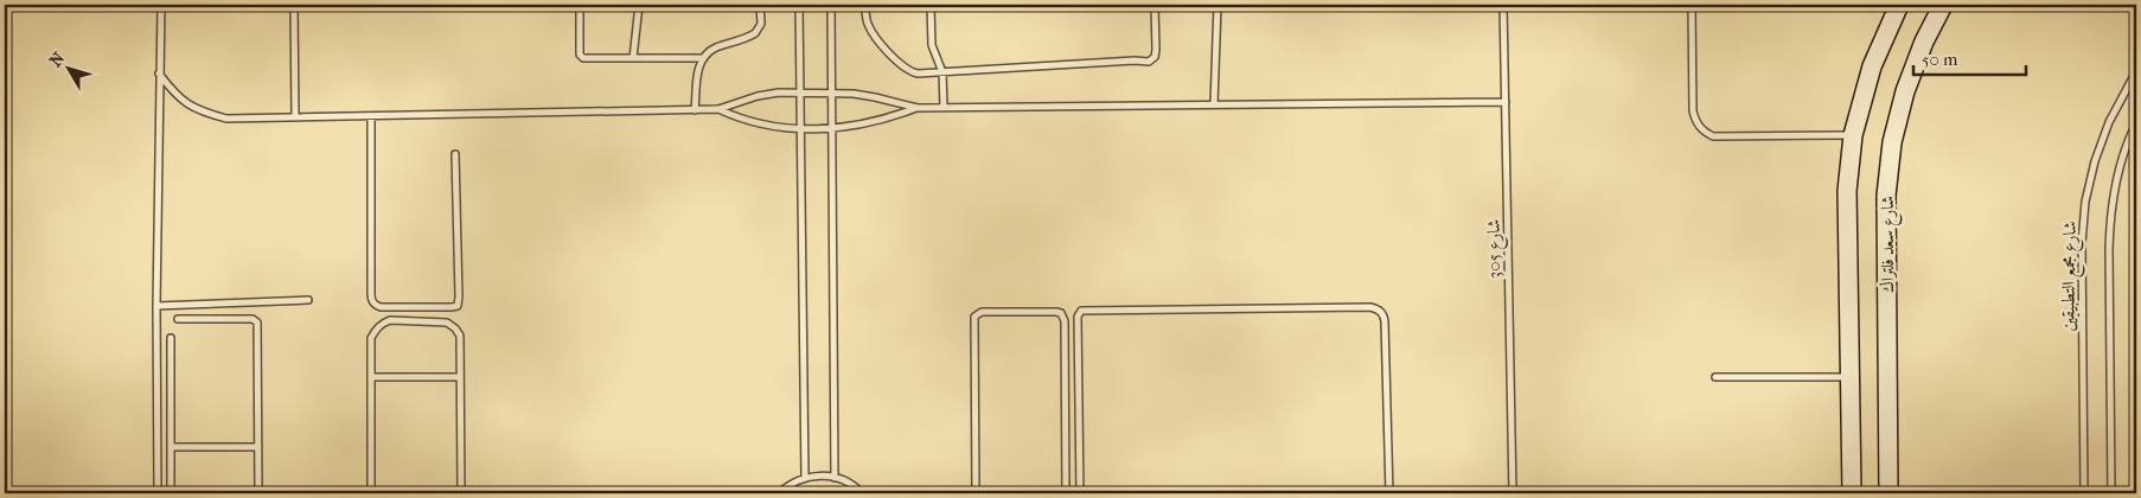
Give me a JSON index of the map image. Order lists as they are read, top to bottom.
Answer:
{
  "streets": {
    "street": ["شارع سعد فلتراك"],
    "lane": ["شارع 305", "شارع مجمع التطبيقين"]
  },
  "scale_bar": "50 m",
  "north": "top left"
}
